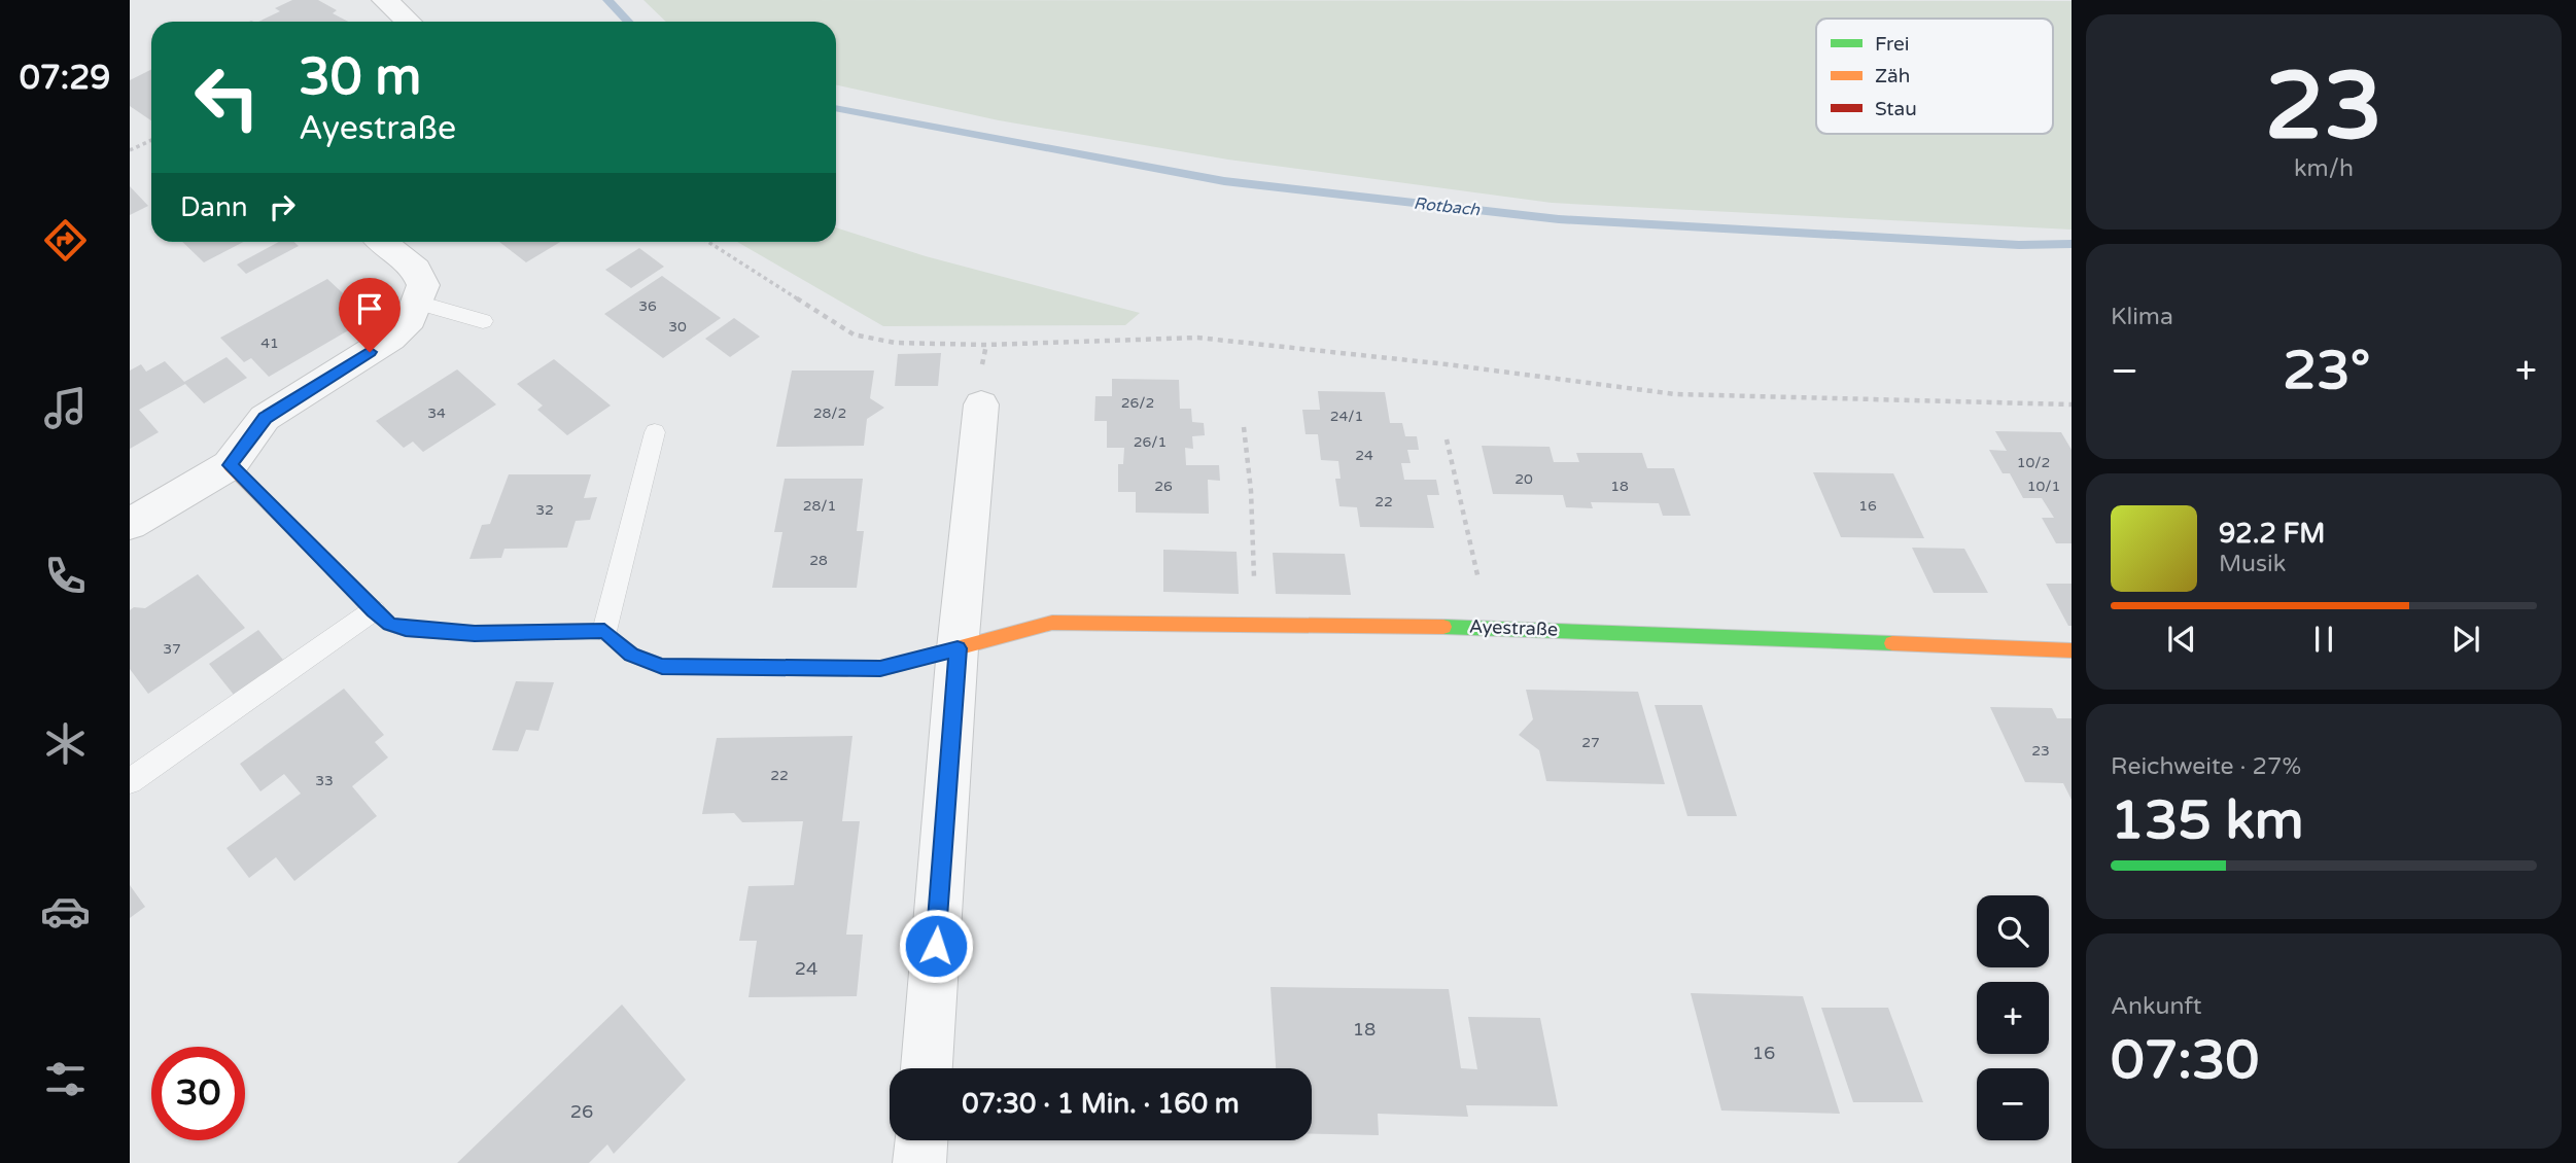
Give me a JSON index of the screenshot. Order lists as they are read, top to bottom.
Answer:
{
  "streets": {
    "street": ["Ayestraße"]
  },
  "water": ["Rotbach"],
  "house_numbers": [
    "36",
    "30",
    "41",
    "26/2",
    "34",
    "28/2",
    "24/1",
    "26/1",
    "24",
    "10/2",
    "20",
    "26",
    "18",
    "10/1",
    "22",
    "28/1",
    "16",
    "32",
    "28",
    "37",
    "27",
    "23",
    "22",
    "33",
    "24",
    "18",
    "16",
    "26"
  ],
  "legend": ["Frei", "Zäh", "Stau"],
  "page": {
    "tabs": "07:29",
    "tile": [
      ["23", "km/h"],
      "Klima",
      ["Reichweite · 27%", "135 km"],
      ["Ankunft", "07:30"]
    ],
    "turn": ["30 m", "Ayestraße"],
    "then": "Dann",
    "heat": ["−", "23°", "+"],
    "song": ["92.2 FM", "Musik"],
    "map_buttons": ["+", "−"],
    "limit": "30",
    "trip": "07:30 · 1 Min. · 160 m"
  }
}
